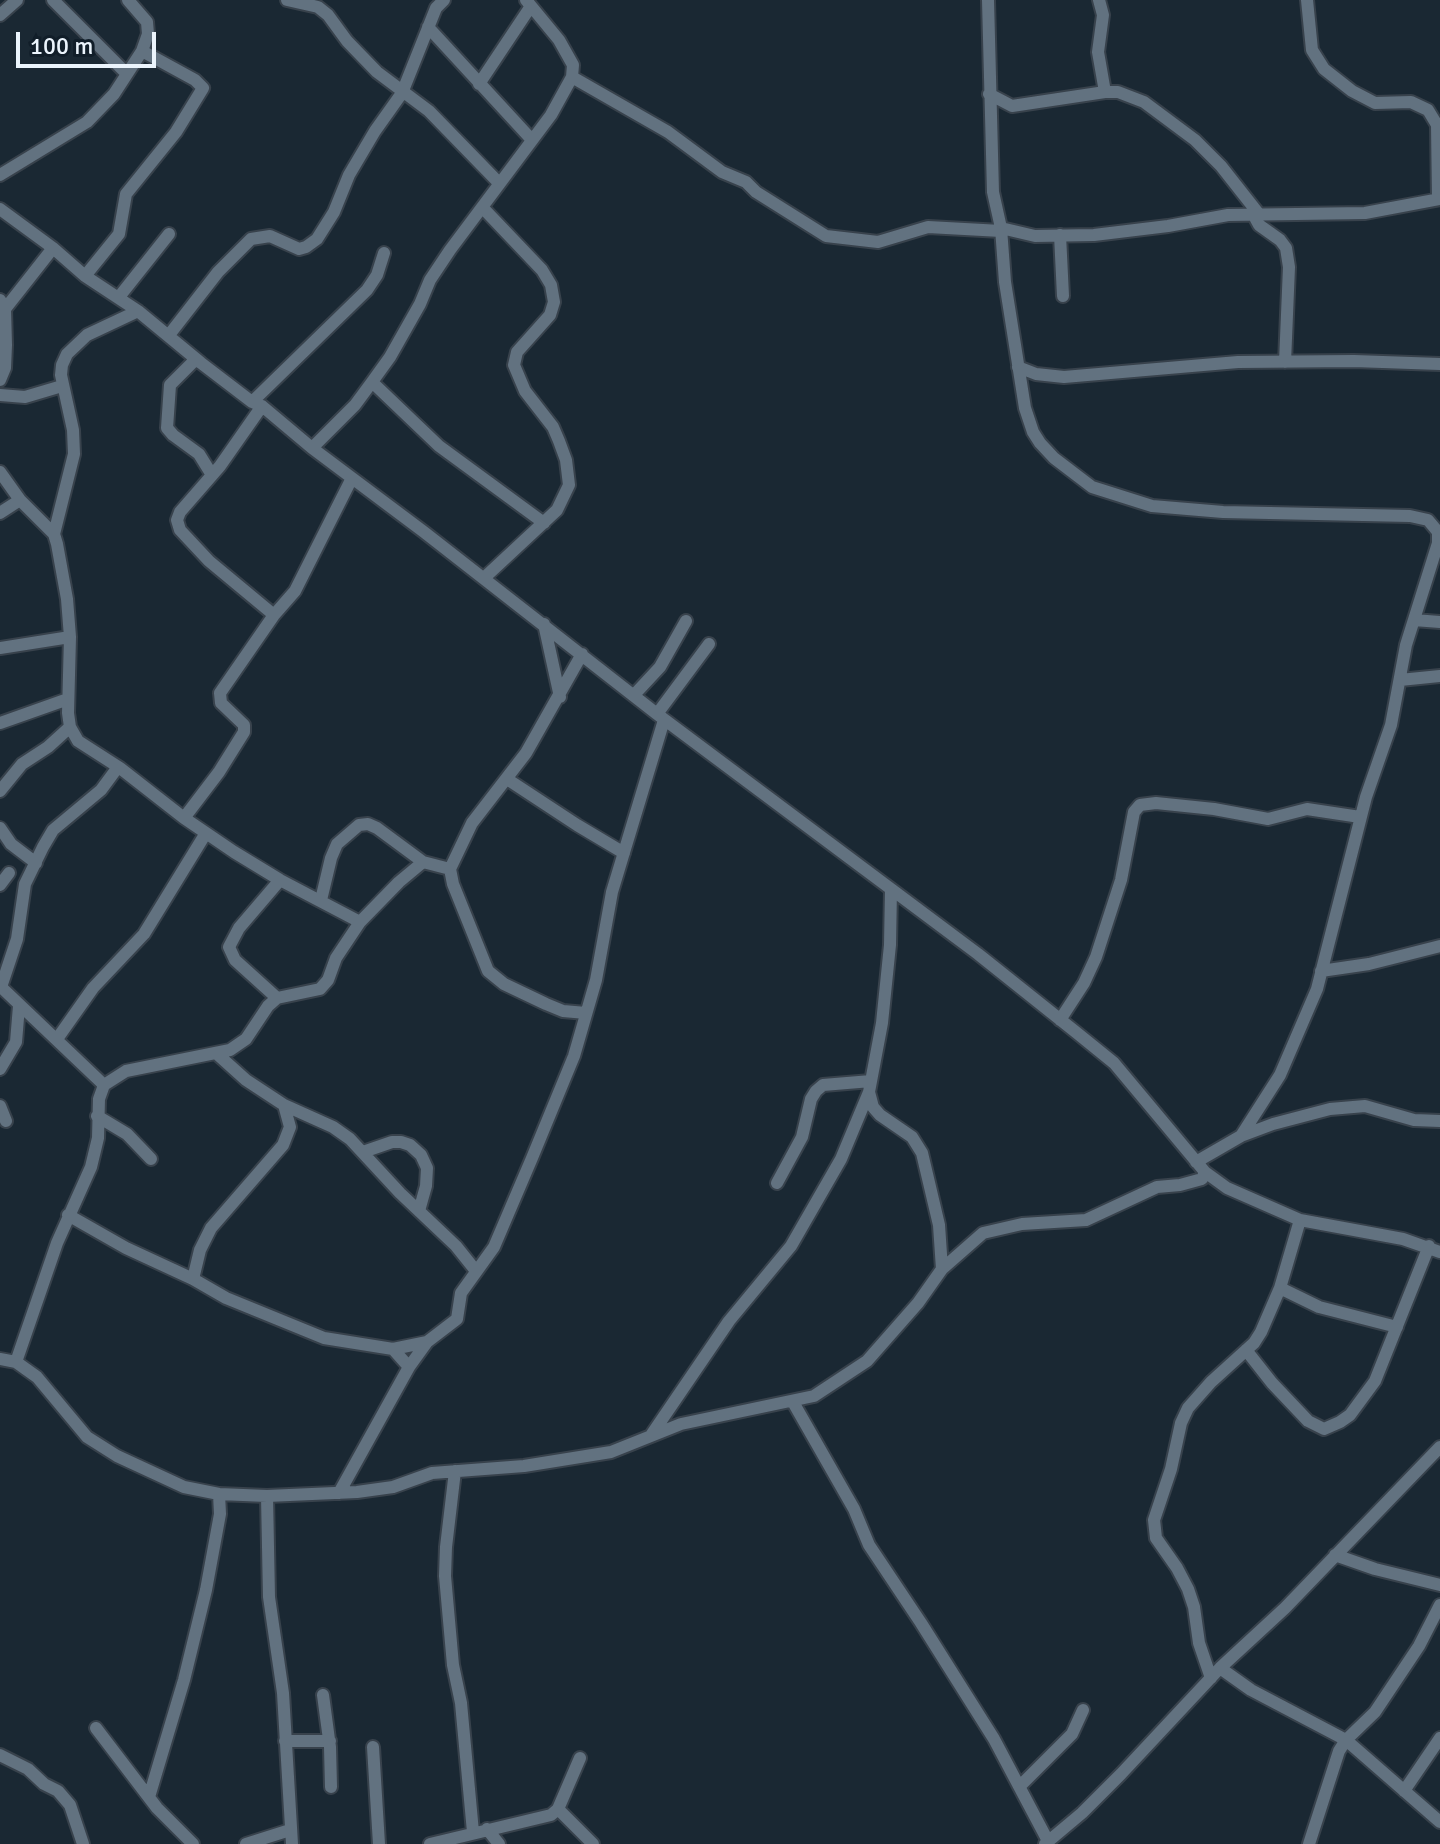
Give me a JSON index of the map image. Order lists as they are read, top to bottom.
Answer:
{
  "scale_bar": "100 m"
}
